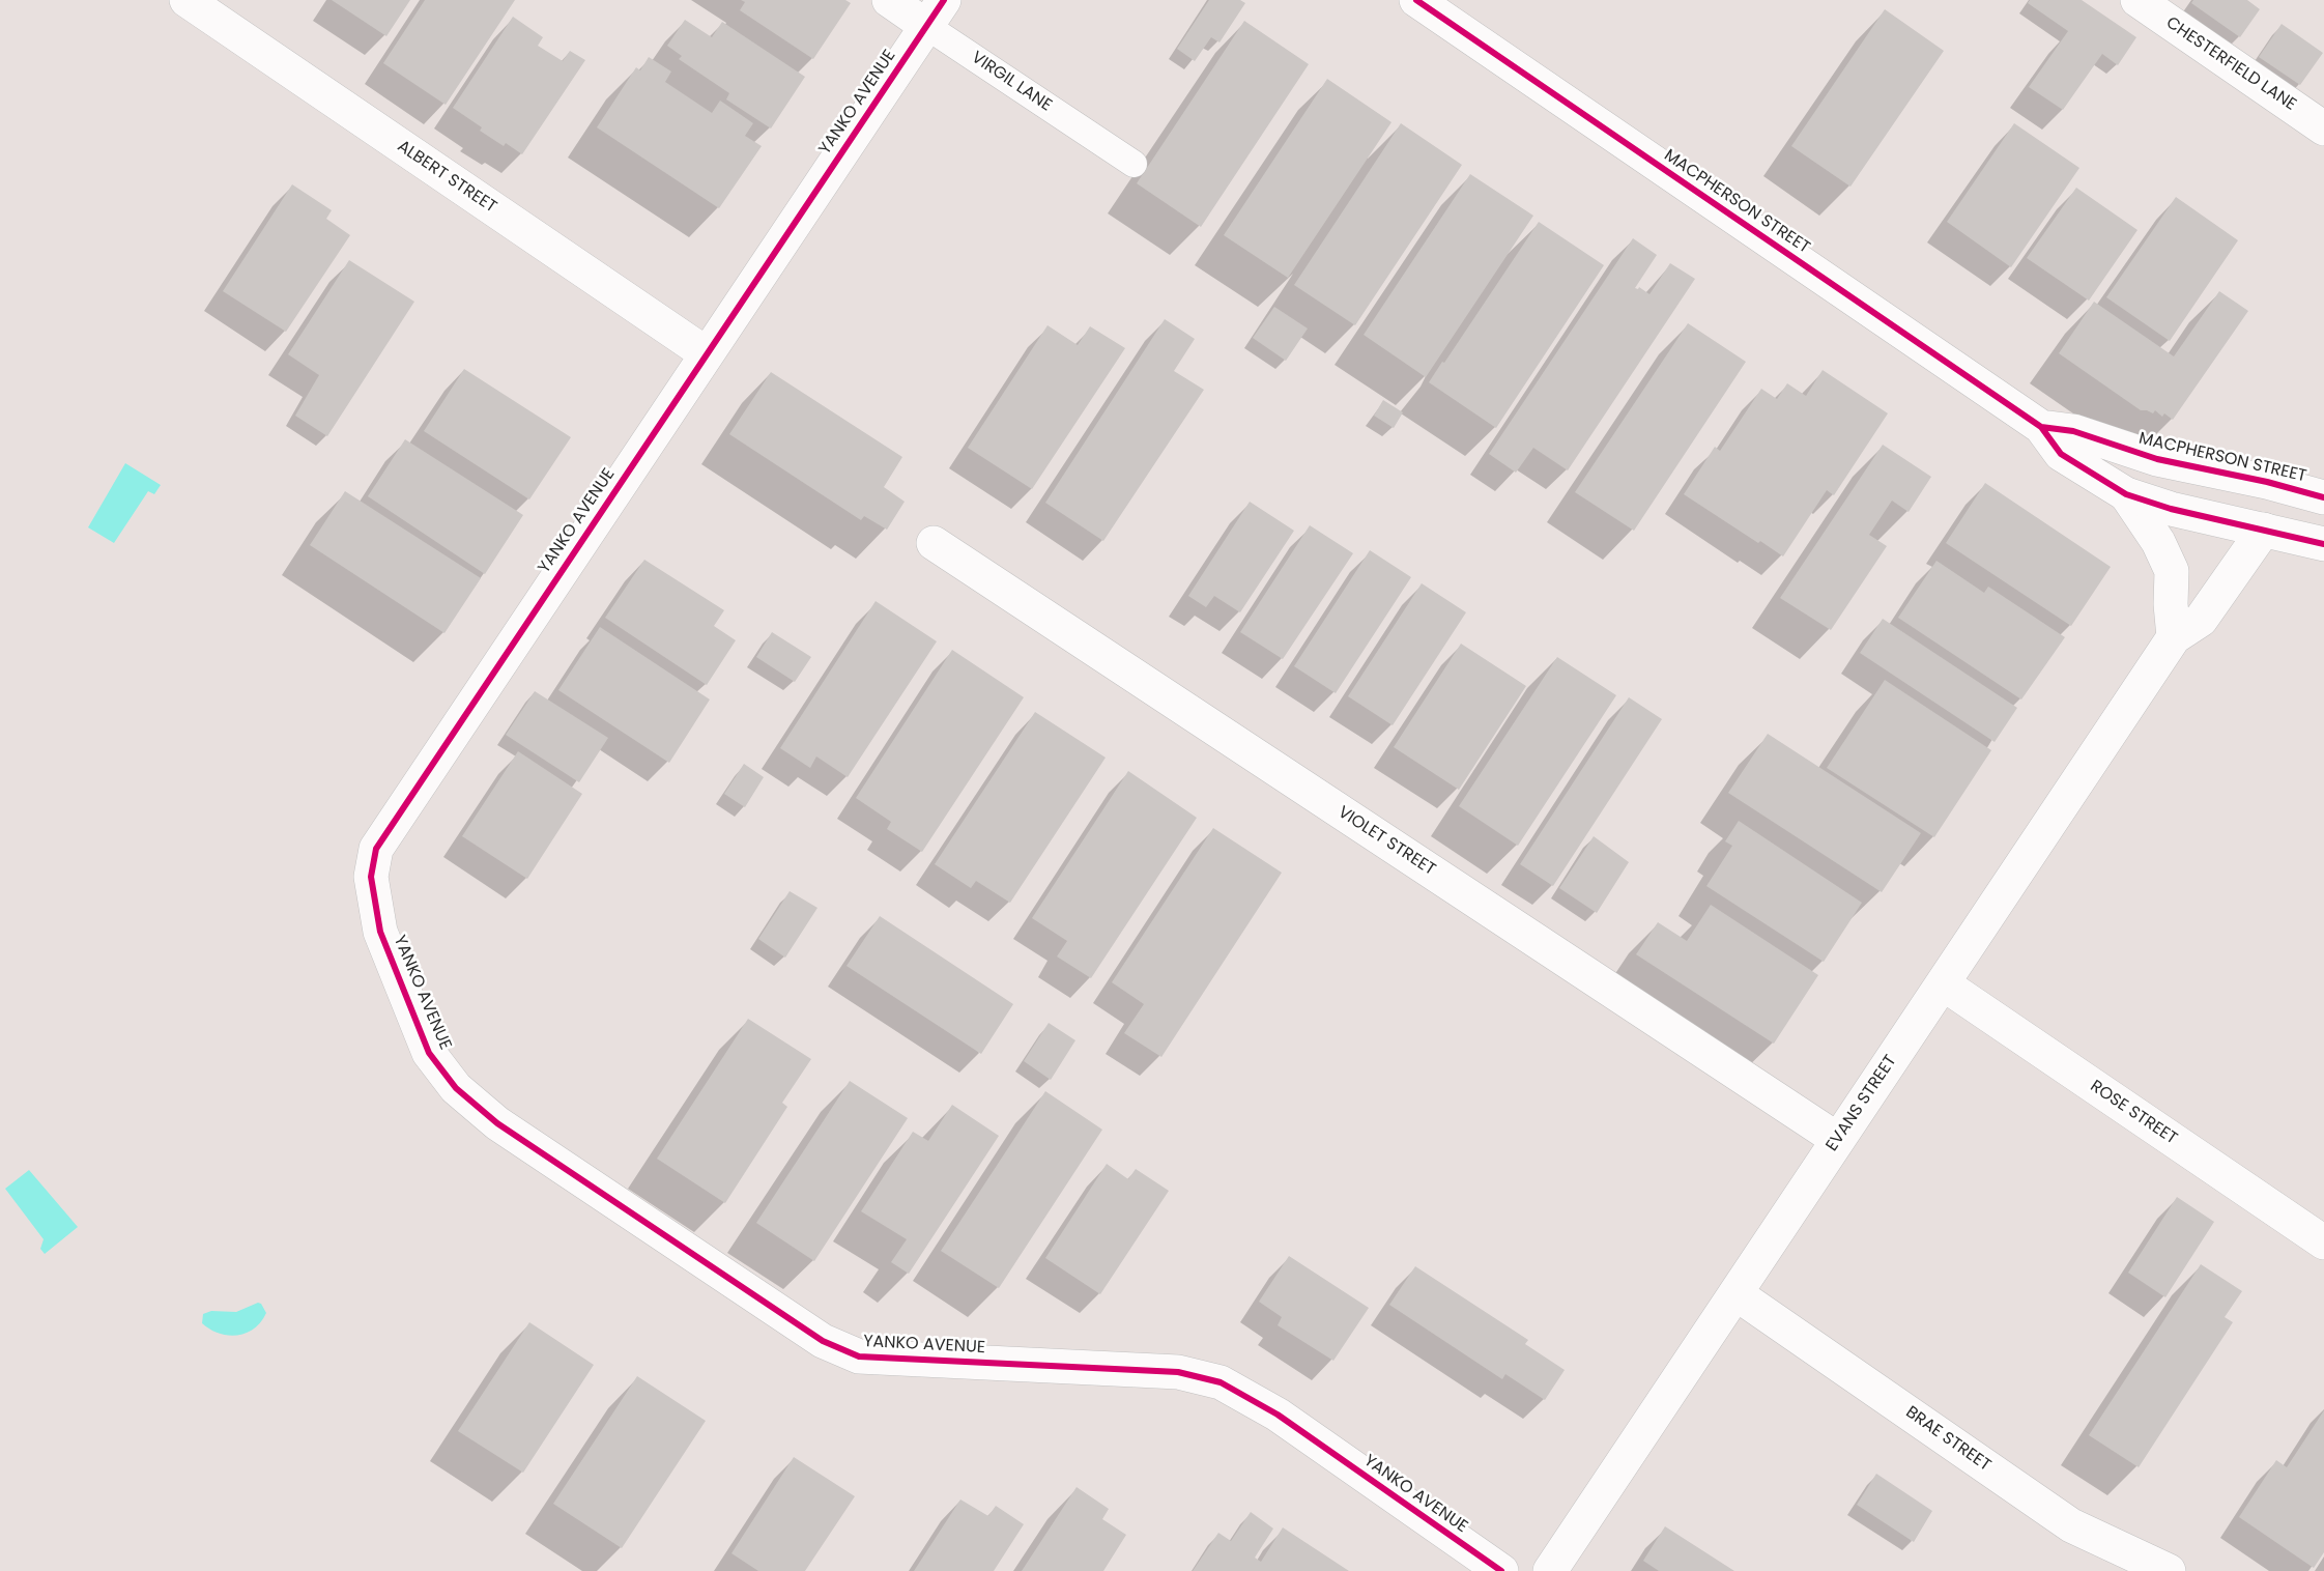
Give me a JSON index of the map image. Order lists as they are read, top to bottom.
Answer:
{
  "streets": {
    "street": [
      "CHESTERFIELD LANE",
      "VIRGIL LANE",
      "YANKO AVENUE",
      "ALBERT STREET",
      "MACPHERSON STREET",
      "VIOLET STREET",
      "EVANS STREET",
      "ROSE STREET",
      "BRAE STREET"
    ]
  },
  "crossings": [
    ["VIRGIL LANE", "YANKO AVENUE"],
    ["YANKO AVENUE", "ALBERT STREET"],
    ["MACPHERSON STREET", "EVANS STREET"],
    ["VIOLET STREET", "EVANS STREET"],
    ["EVANS STREET", "ROSE STREET"],
    ["EVANS STREET", "BRAE STREET"]
  ]
}
